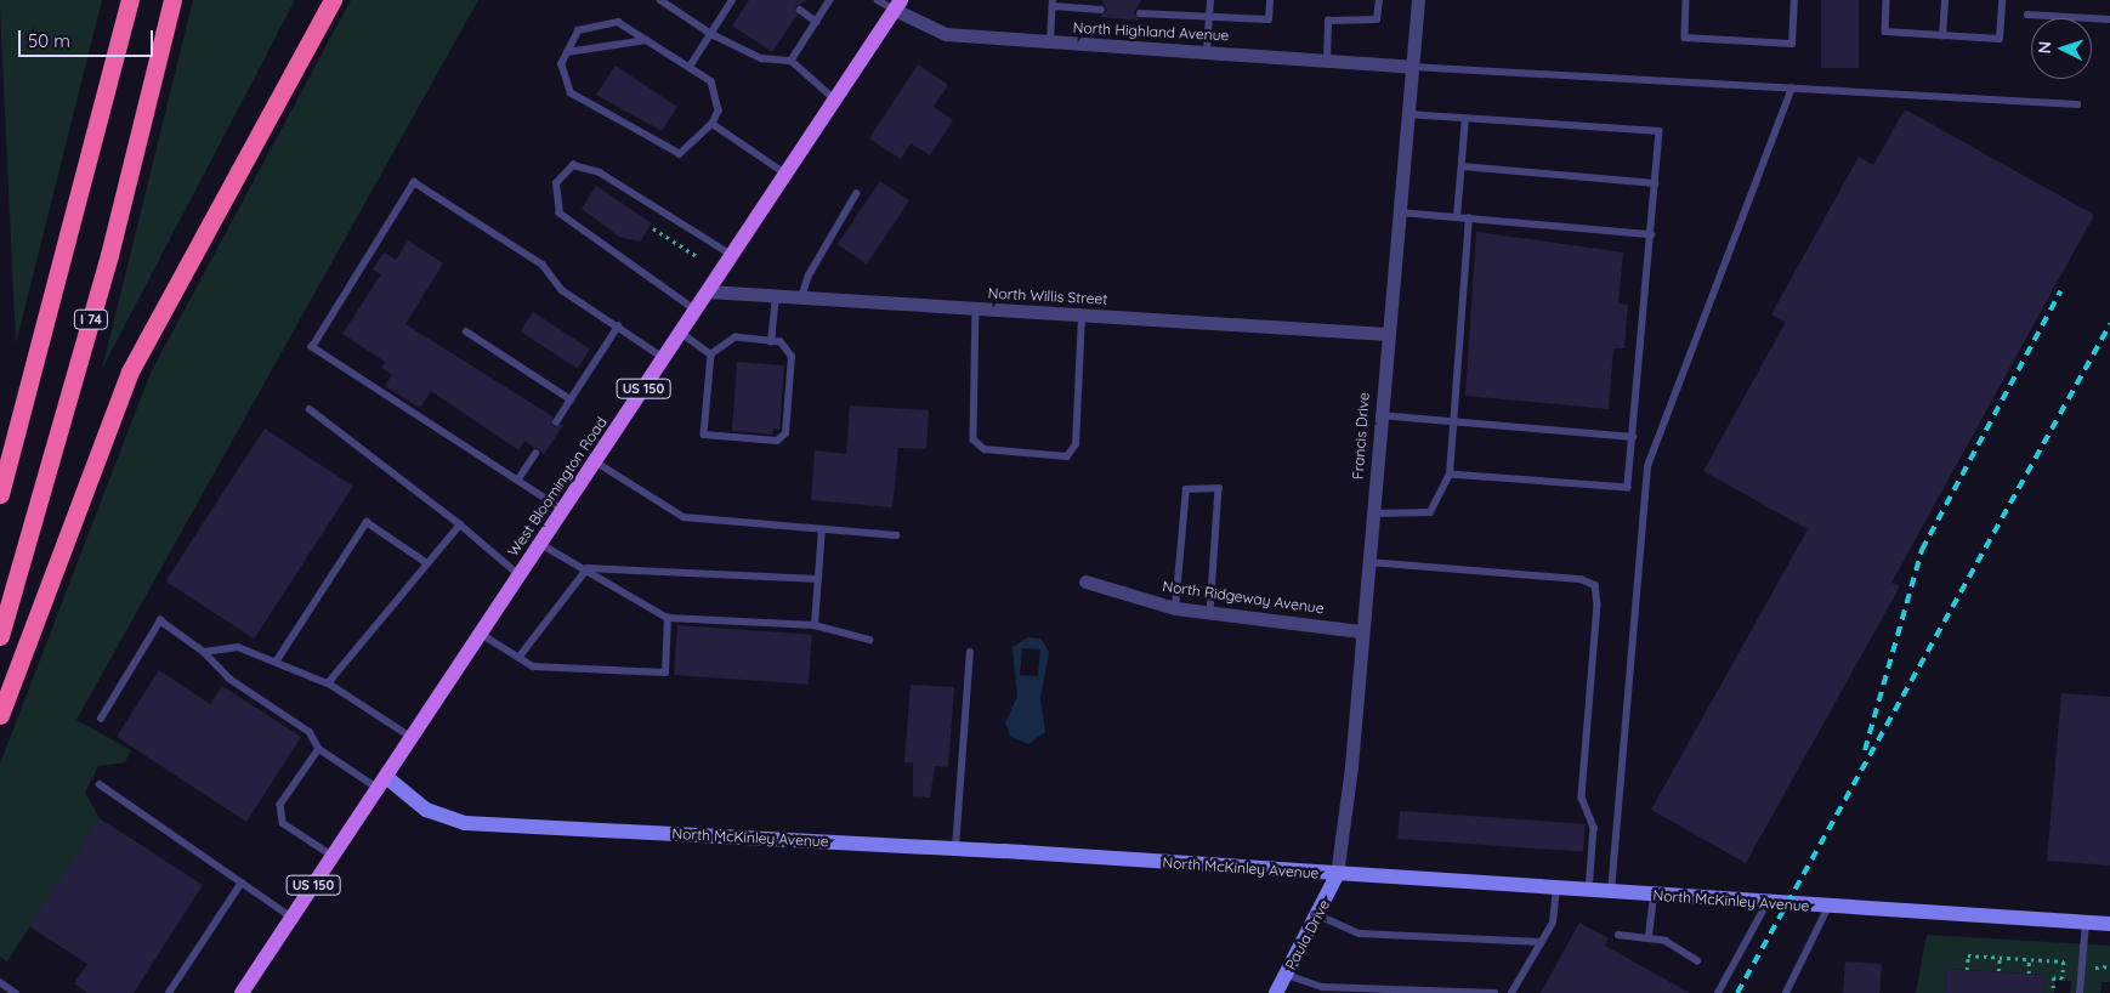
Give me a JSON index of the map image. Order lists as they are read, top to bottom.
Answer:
{
  "streets": {
    "highway": ["I 74"],
    "main road": ["US 150", "West Bloomington Road"],
    "street": [
      "North Highland Avenue",
      "North Willis Street",
      "Francis Drive",
      "North Ridgeway Avenue",
      "North McKinley Avenue",
      "Paula Drive"
    ]
  },
  "crossings": [
    ["North Highland Avenue", "Francis Drive"],
    ["North Highland Avenue", "West Bloomington Road"],
    ["North Willis Street", "Francis Drive"],
    ["North Willis Street", "West Bloomington Road"],
    ["Francis Drive", "North Ridgeway Avenue"],
    ["Francis Drive", "North McKinley Avenue"],
    ["Francis Drive", "Paula Drive"],
    ["West Bloomington Road", "North McKinley Avenue"],
    ["North McKinley Avenue", "Paula Drive"]
  ],
  "scale_bar": "50 m",
  "north": "left"
}
